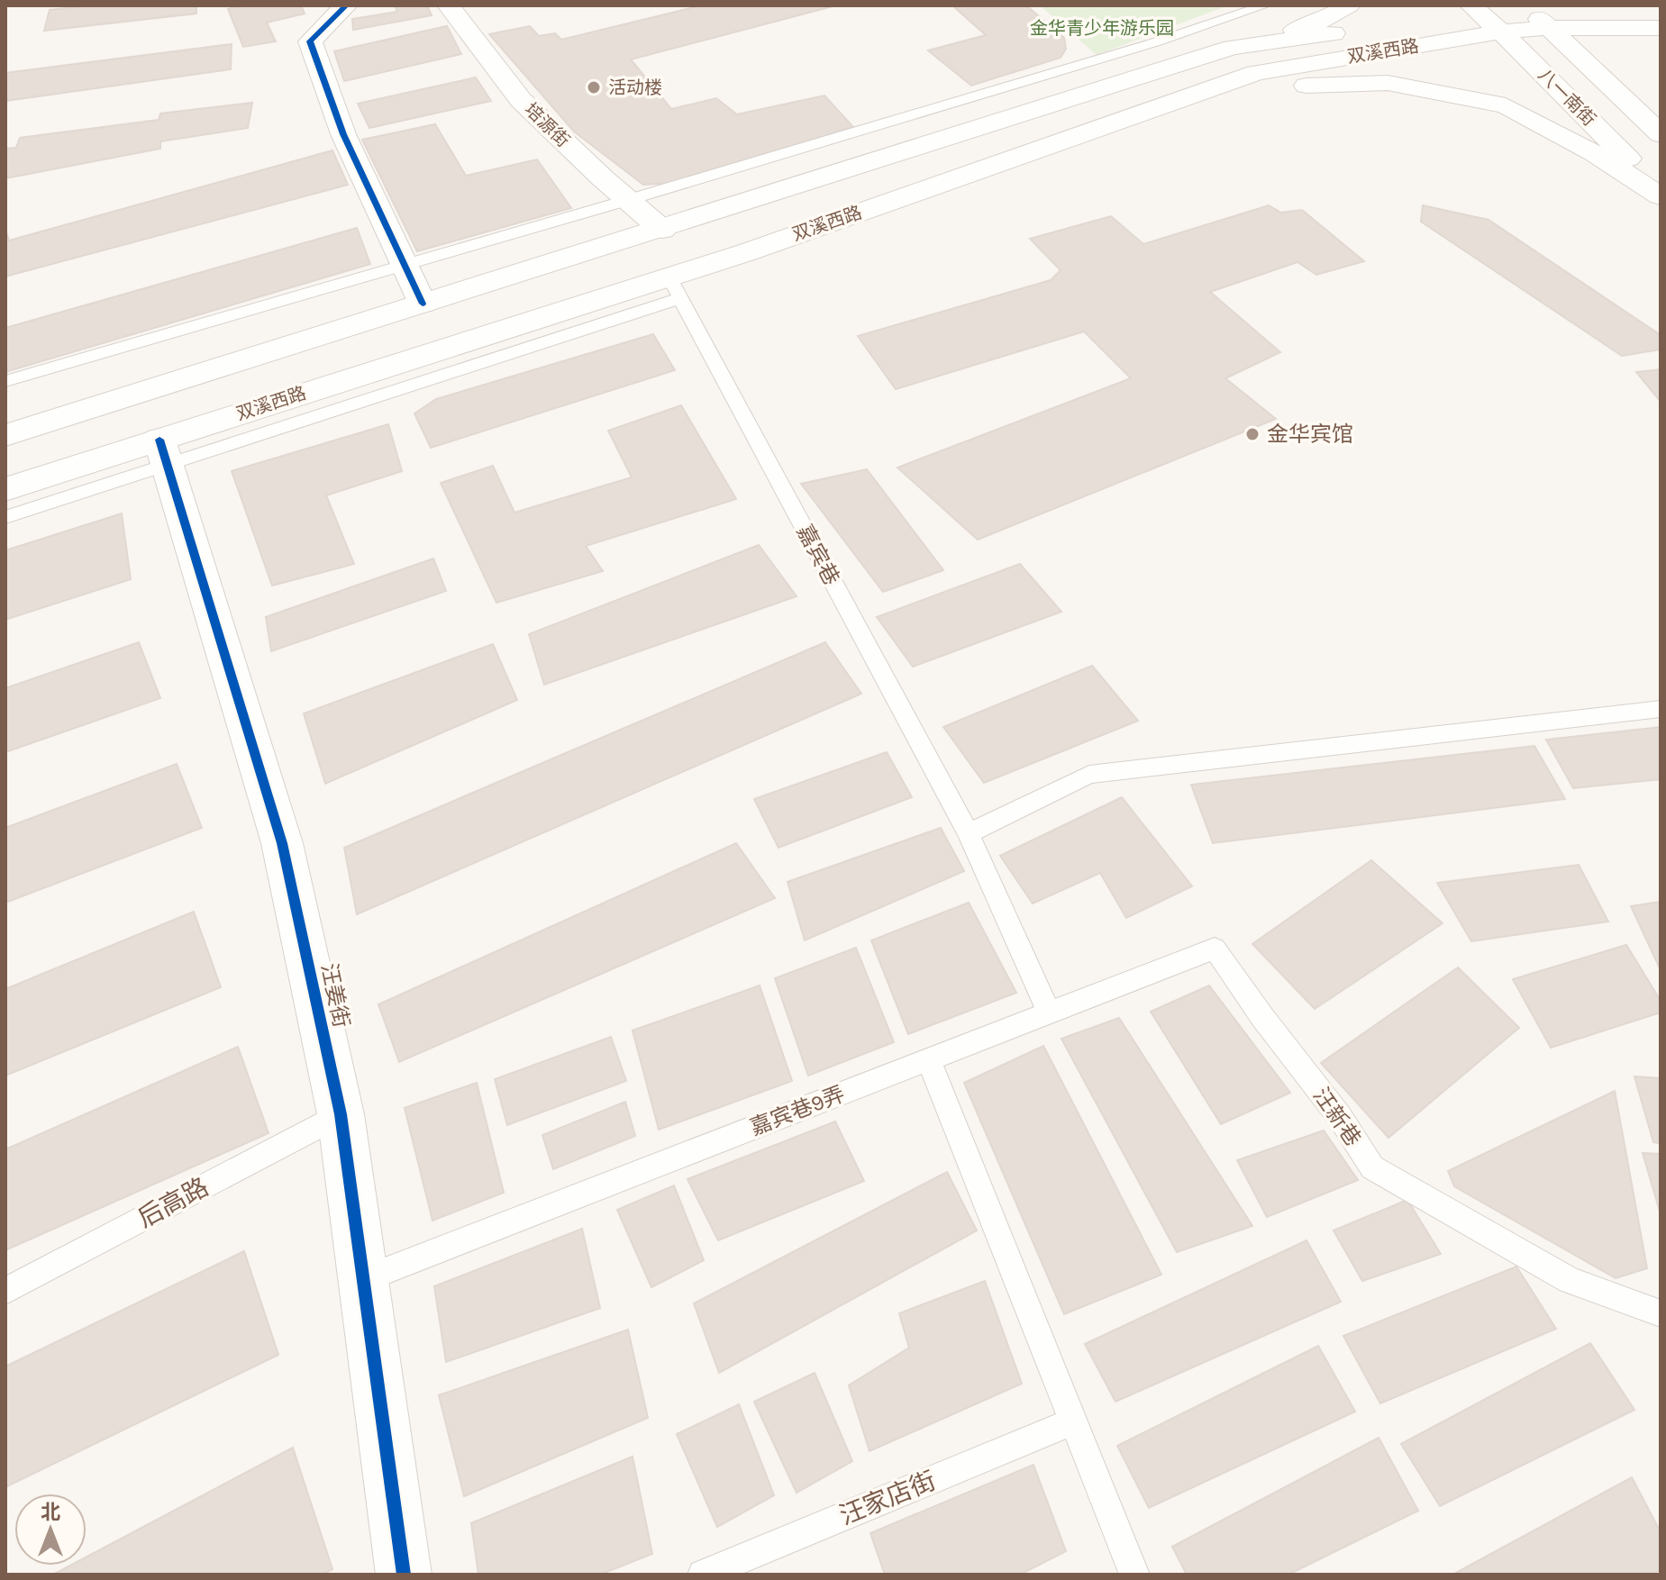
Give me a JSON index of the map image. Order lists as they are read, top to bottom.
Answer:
{
  "streets": {
    "main road": [
      "双溪西路",
      "八一南街",
      "培源街",
      "汪姜街"
    ],
    "lane": [
      "嘉宾巷",
      "嘉宾巷9弄",
      "汪新巷",
      "后高路",
      "汪家店街"
    ]
  },
  "crossings": [
    ["双溪西路", "八一南街"],
    ["双溪西路", "培源街"],
    ["双溪西路", "嘉宾巷"],
    ["双溪西路", "汪姜街"],
    ["汪姜街", "嘉宾巷9弄"],
    ["汪姜街", "后高路"],
    ["嘉宾巷9弄", "汪新巷"]
  ],
  "parks": ["金华青少年游乐园"],
  "places": ["活动楼", "金华宾馆"],
  "north": "top"
}
